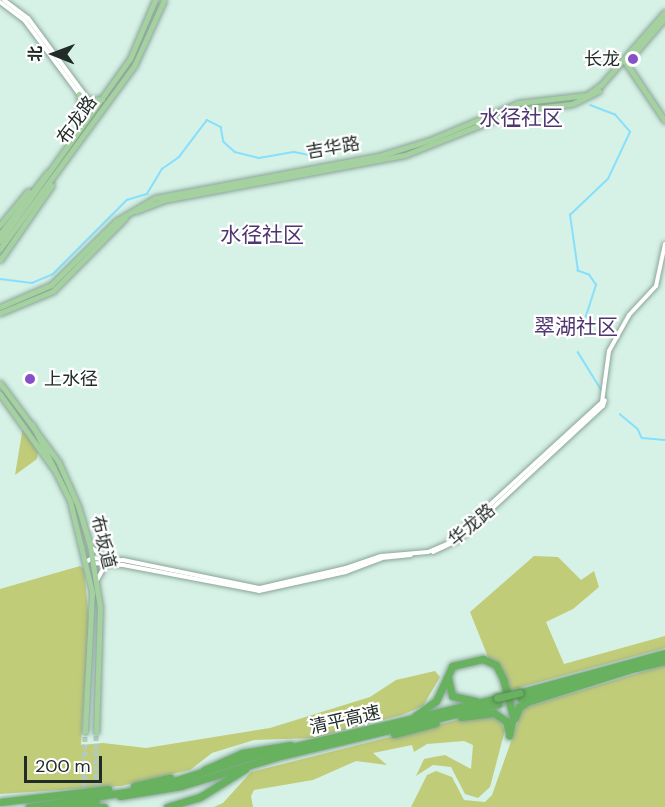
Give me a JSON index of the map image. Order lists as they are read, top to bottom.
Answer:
{
  "streets": {
    "highway": ["清平高速"],
    "main road": ["布龙路", "吉华路", "布坂道"],
    "street": ["华龙路"]
  },
  "districts": ["水径社区", "水径社区", "翠湖社区"],
  "places": ["长龙", "上水径"],
  "scale_bar": "200 m",
  "north": "left"
}
